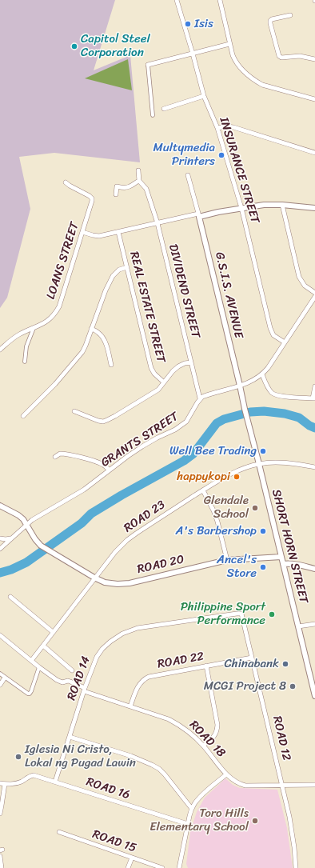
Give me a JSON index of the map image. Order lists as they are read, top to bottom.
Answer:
{
  "streets": {
    "street": [
      "INSURANCE STREET",
      "LOANS STREET",
      "DIVIDEND STREET",
      "G.S.I.S. AVENUE",
      "REAL ESTATE STREET",
      "GRANTS STREET",
      "ROAD 23",
      "SHORT HORN STREET",
      "ROAD 20",
      "ROAD 22",
      "ROAD 14",
      "ROAD 12",
      "ROAD 18",
      "ROAD 16",
      "ROAD 15"
    ]
  },
  "crossings": [
    ["DIVIDEND STREET", "GRANTS STREET"],
    ["G.S.I.S. AVENUE", "SHORT HORN STREET"],
    ["GRANTS STREET", "ROAD 20"],
    ["ROAD 23", "SHORT HORN STREET"],
    ["ROAD 23", "ROAD 20"],
    ["ROAD 23", "ROAD 18"],
    ["SHORT HORN STREET", "ROAD 20"],
    ["ROAD 22", "ROAD 12"],
    ["ROAD 22", "ROAD 18"],
    ["ROAD 14", "ROAD 12"],
    ["ROAD 14", "ROAD 18"],
    ["ROAD 14", "ROAD 16"],
    ["ROAD 12", "ROAD 18"]
  ],
  "places": [
    "Isis",
    "Capitol Steel Corporation",
    "Multymedia Printers",
    "Well Bee Trading",
    "happykopi",
    "Glendale School",
    "A's Barbershop",
    "Ancel's Store",
    "Philippine Sport Performance",
    "Chinabank",
    "MCGI Project 8",
    "Iglesia Ni Cristo, Lokal ng Pugad Lawin",
    "Toro Hills Elementary School"
  ]
}
